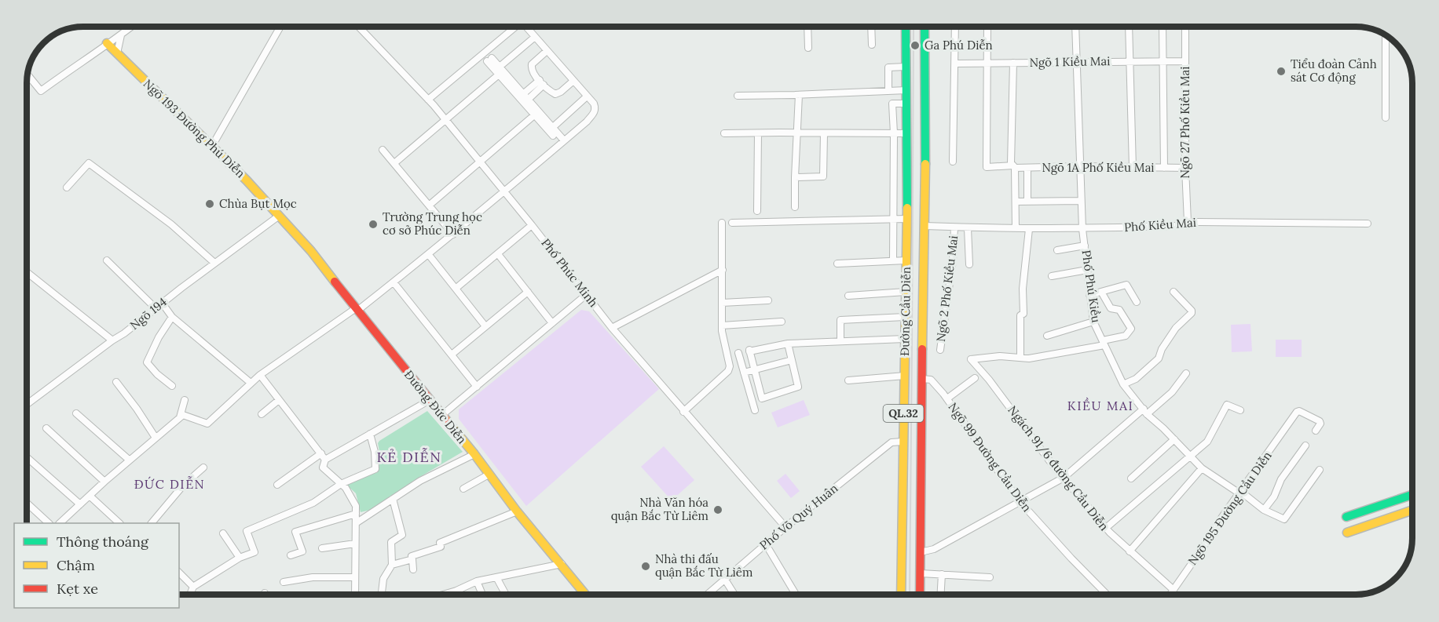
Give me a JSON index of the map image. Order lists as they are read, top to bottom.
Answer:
{
  "streets": {
    "main road": [
      "Ngõ 193 Đường Phú Diễn",
      "Đường Cầu Diễn",
      "Đường Đức Diễn",
      "QL.32"
    ],
    "street": [
      "Ngõ 1 Kiều Mai",
      "Ngõ 27 Phố Kiều Mai",
      "Ngõ 1A Phố Kiều Mai",
      "Phố Kiều Mai",
      "Phố Phúc Minh",
      "Phố Phú Kiều",
      "Ngõ 2 Phố Kiều Mai",
      "Ngõ 194",
      "Ngõ 99 Đường Cầu Diễn",
      "Ngách 91/6 đường Cầu Diễn",
      "Ngõ 195 Đường Cầu Diễn",
      "Phố Võ Quý Huân"
    ]
  },
  "crossings": [
    ["Ngõ 1 Kiều Mai", "Ngõ 27 Phố Kiều Mai"],
    ["Ngõ 1 Kiều Mai", "Ngõ 1A Phố Kiều Mai"],
    ["Ngõ 1 Kiều Mai", "Phố Phú Kiều"],
    ["Ngõ 27 Phố Kiều Mai", "Ngõ 1A Phố Kiều Mai"],
    ["Ngõ 27 Phố Kiều Mai", "Phố Kiều Mai"],
    ["Ngõ 193 Đường Phú Diễn", "Ngõ 194"],
    ["Ngõ 193 Đường Phú Diễn", "Đường Đức Diễn"],
    ["Ngõ 1A Phố Kiều Mai", "Phố Phú Kiều"],
    ["Phố Kiều Mai", "Phố Phú Kiều"],
    ["Phố Kiều Mai", "Ngõ 2 Phố Kiều Mai"],
    ["Phố Kiều Mai", "Đường Cầu Diễn"],
    ["Phố Phúc Minh", "Phố Võ Quý Huân"],
    ["Phố Phú Kiều", "Ngõ 195 Đường Cầu Diễn"],
    ["Đường Cầu Diễn", "Ngõ 99 Đường Cầu Diễn"],
    ["Đường Cầu Diễn", "Phố Võ Quý Huân"],
    ["Ngõ 194", "Đường Đức Diễn"],
    ["Ngách 91/6 đường Cầu Diễn", "Ngõ 195 Đường Cầu Diễn"]
  ],
  "districts": ["KIỀU MAI", "KẺ DIỄN", "ĐỨC DIỄN"],
  "places": [
    "Ga Phú Diễn",
    "Tiểu đoàn Cảnh sát Cơ động",
    "Chùa Bụt Mọc",
    "Trường Trung học cơ sở Phúc Diễn",
    "Nhà Văn hóa quận Bắc Từ Liêm",
    "Nhà thi đấu quận Bắc Từ Liêm"
  ],
  "legend": ["Thông thoáng", "Chậm", "Kẹt xe"]
}
